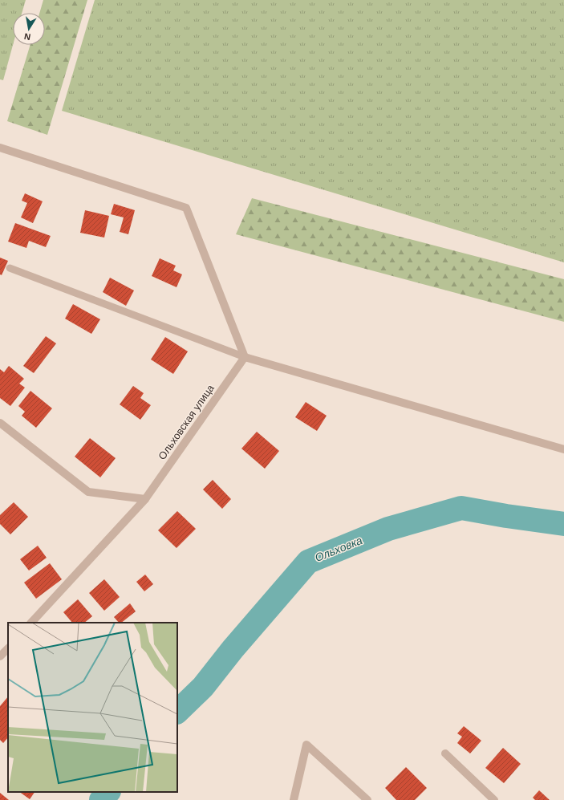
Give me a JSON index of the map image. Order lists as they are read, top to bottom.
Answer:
{
  "streets": {
    "street": ["Ольховская улица"]
  },
  "water": ["Ольховка"],
  "north": "bottom"
}
